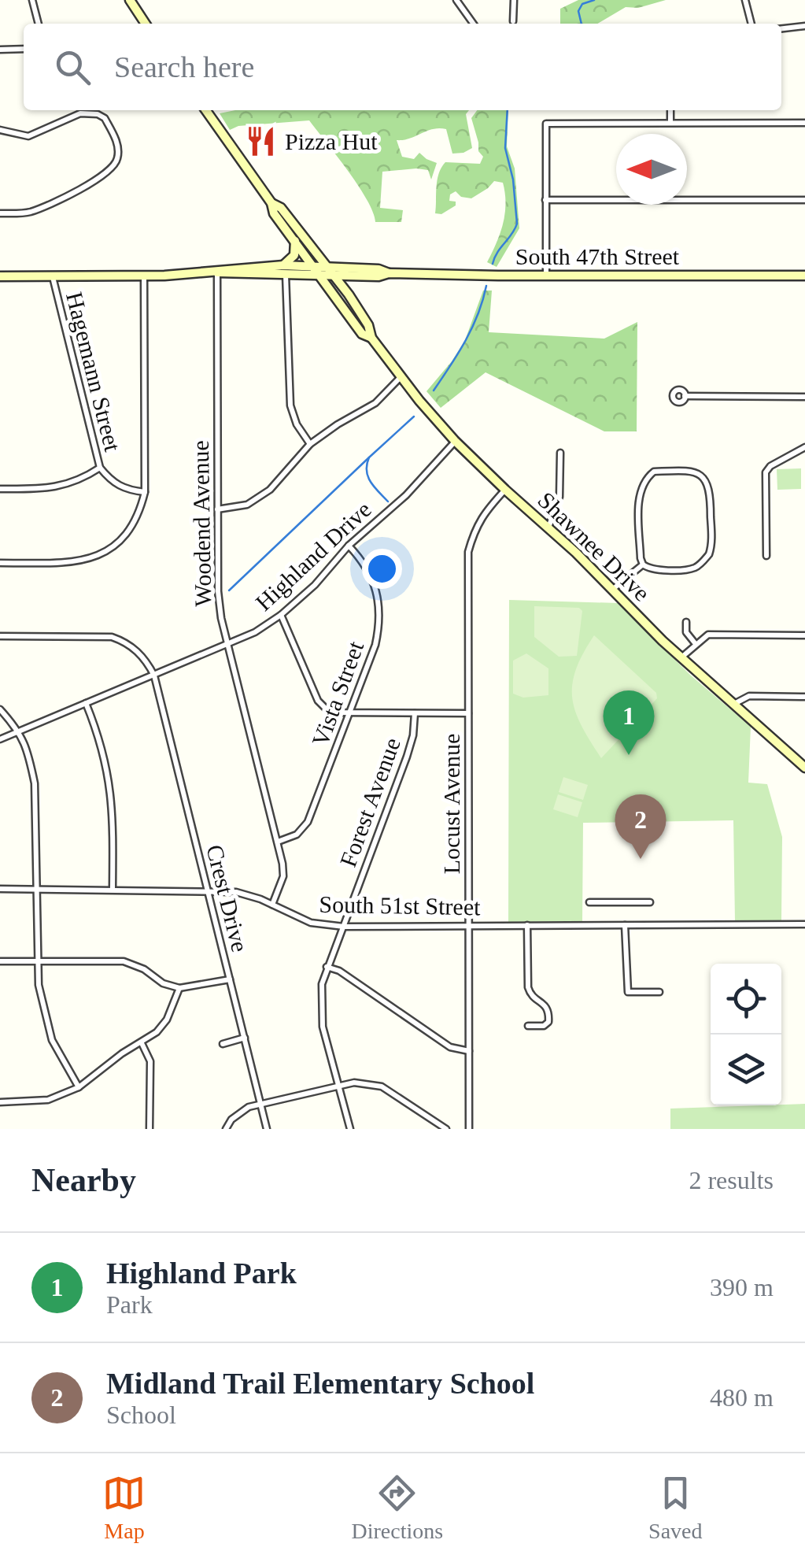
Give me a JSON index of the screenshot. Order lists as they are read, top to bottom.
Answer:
{
  "streets": {
    "main road": ["South 47th Street", "Shawnee Drive"],
    "street": [
      "Hagemann Street",
      "Woodend Avenue",
      "Highland Drive",
      "Vista Street",
      "Forest Avenue",
      "Locust Avenue",
      "Crest Drive",
      "South 51st Street"
    ]
  },
  "crossings": [
    ["South 47th Street", "Hagemann Street"],
    ["South 47th Street", "Woodend Avenue"],
    ["South 47th Street", "Shawnee Drive"],
    ["Woodend Avenue", "Highland Drive"],
    ["Woodend Avenue", "Vista Street"],
    ["Woodend Avenue", "South 51st Street"],
    ["Shawnee Drive", "Highland Drive"],
    ["Shawnee Drive", "Locust Avenue"],
    ["Highland Drive", "Vista Street"],
    ["Highland Drive", "Crest Drive"],
    ["Forest Avenue", "South 51st Street"],
    ["Locust Avenue", "South 51st Street"],
    ["Crest Drive", "South 51st Street"]
  ],
  "places": {
    "restaurant": ["Pizza Hut"]
  },
  "north": "left",
  "page": {
    "search": "Search here",
    "pins": ["1", "2"],
    "heading": ["Nearby", "2 results"],
    "list": [
      {
        "mark": "1",
        "name": "Highland Park",
        "note": "Park",
        "value": "390 m"
      },
      {
        "mark": "2",
        "name": "Midland Trail Elementary School",
        "note": "School",
        "value": "480 m"
      }
    ],
    "nav": ["Map", "Directions", "Saved"]
  }
}
